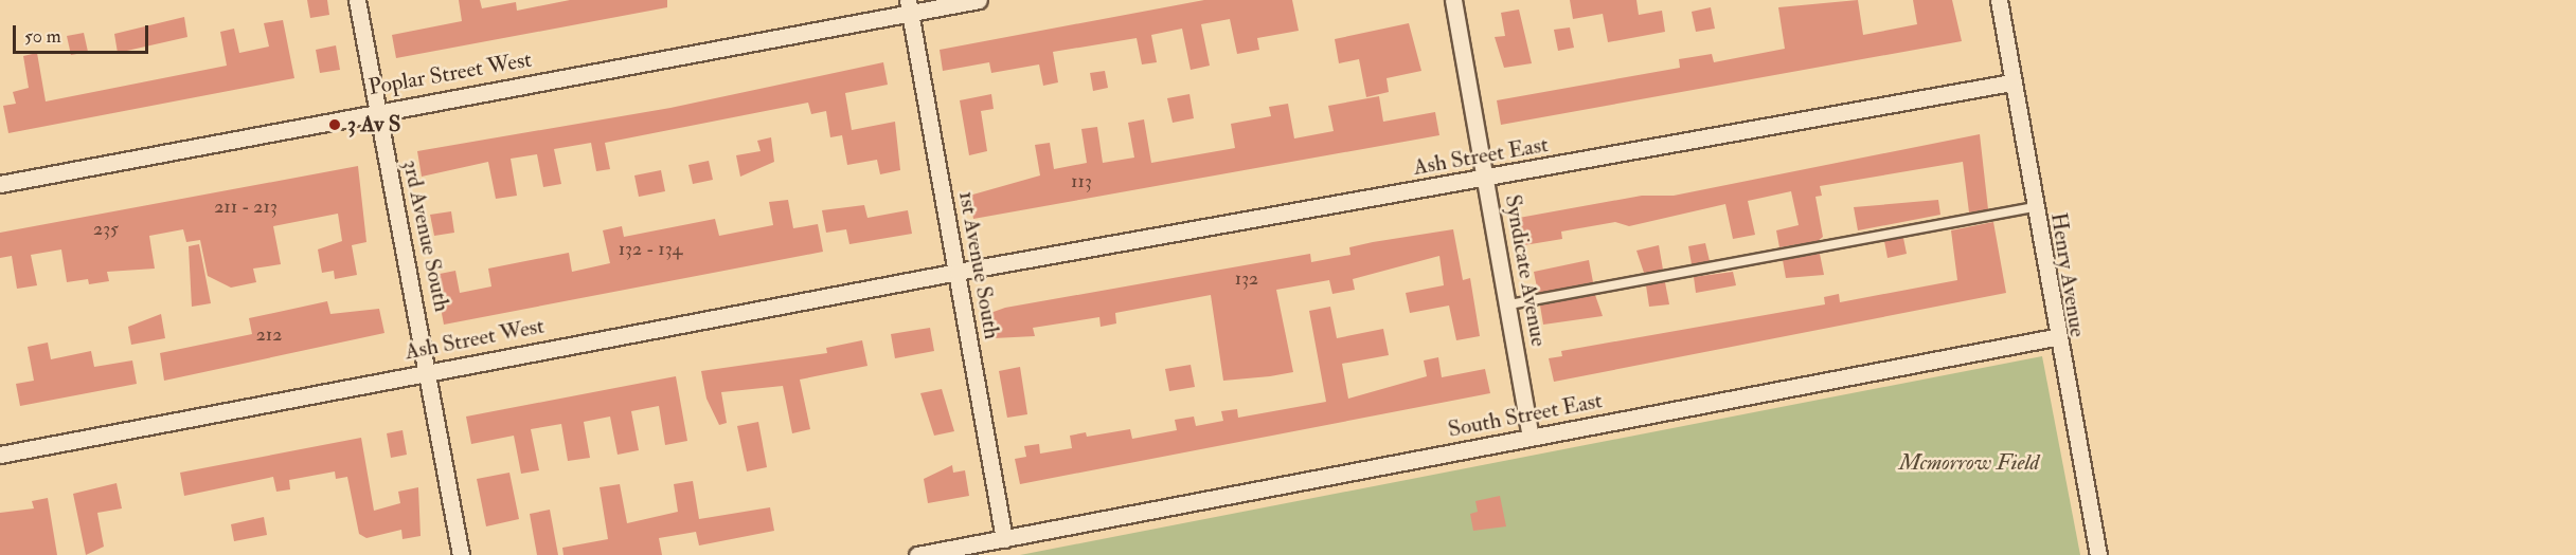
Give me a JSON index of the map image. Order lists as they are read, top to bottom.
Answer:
{
  "streets": {
    "street": [
      "Poplar Street West",
      "Ash Street East",
      "3rd Avenue South",
      "1st Avenue South",
      "Syndicate Avenue",
      "Henry Avenue",
      "Ash Street West",
      "South Street East"
    ]
  },
  "crossings": [
    ["Poplar Street West", "3rd Avenue South"],
    ["Poplar Street West", "1st Avenue South"],
    ["Ash Street East", "1st Avenue South"],
    ["Ash Street East", "Syndicate Avenue"],
    ["Ash Street East", "Henry Avenue"],
    ["Ash Street East", "Ash Street West"],
    ["3rd Avenue South", "Ash Street West"],
    ["1st Avenue South", "Ash Street West"],
    ["1st Avenue South", "South Street East"],
    ["Syndicate Avenue", "South Street East"],
    ["Henry Avenue", "South Street East"]
  ],
  "parks": ["Mcmorrow Field"],
  "places": ["3 Av S"],
  "house_numbers": [
    "113",
    "211 - 213",
    "235",
    "132 - 134",
    "132",
    "212"
  ],
  "scale_bar": "50 m"
}
